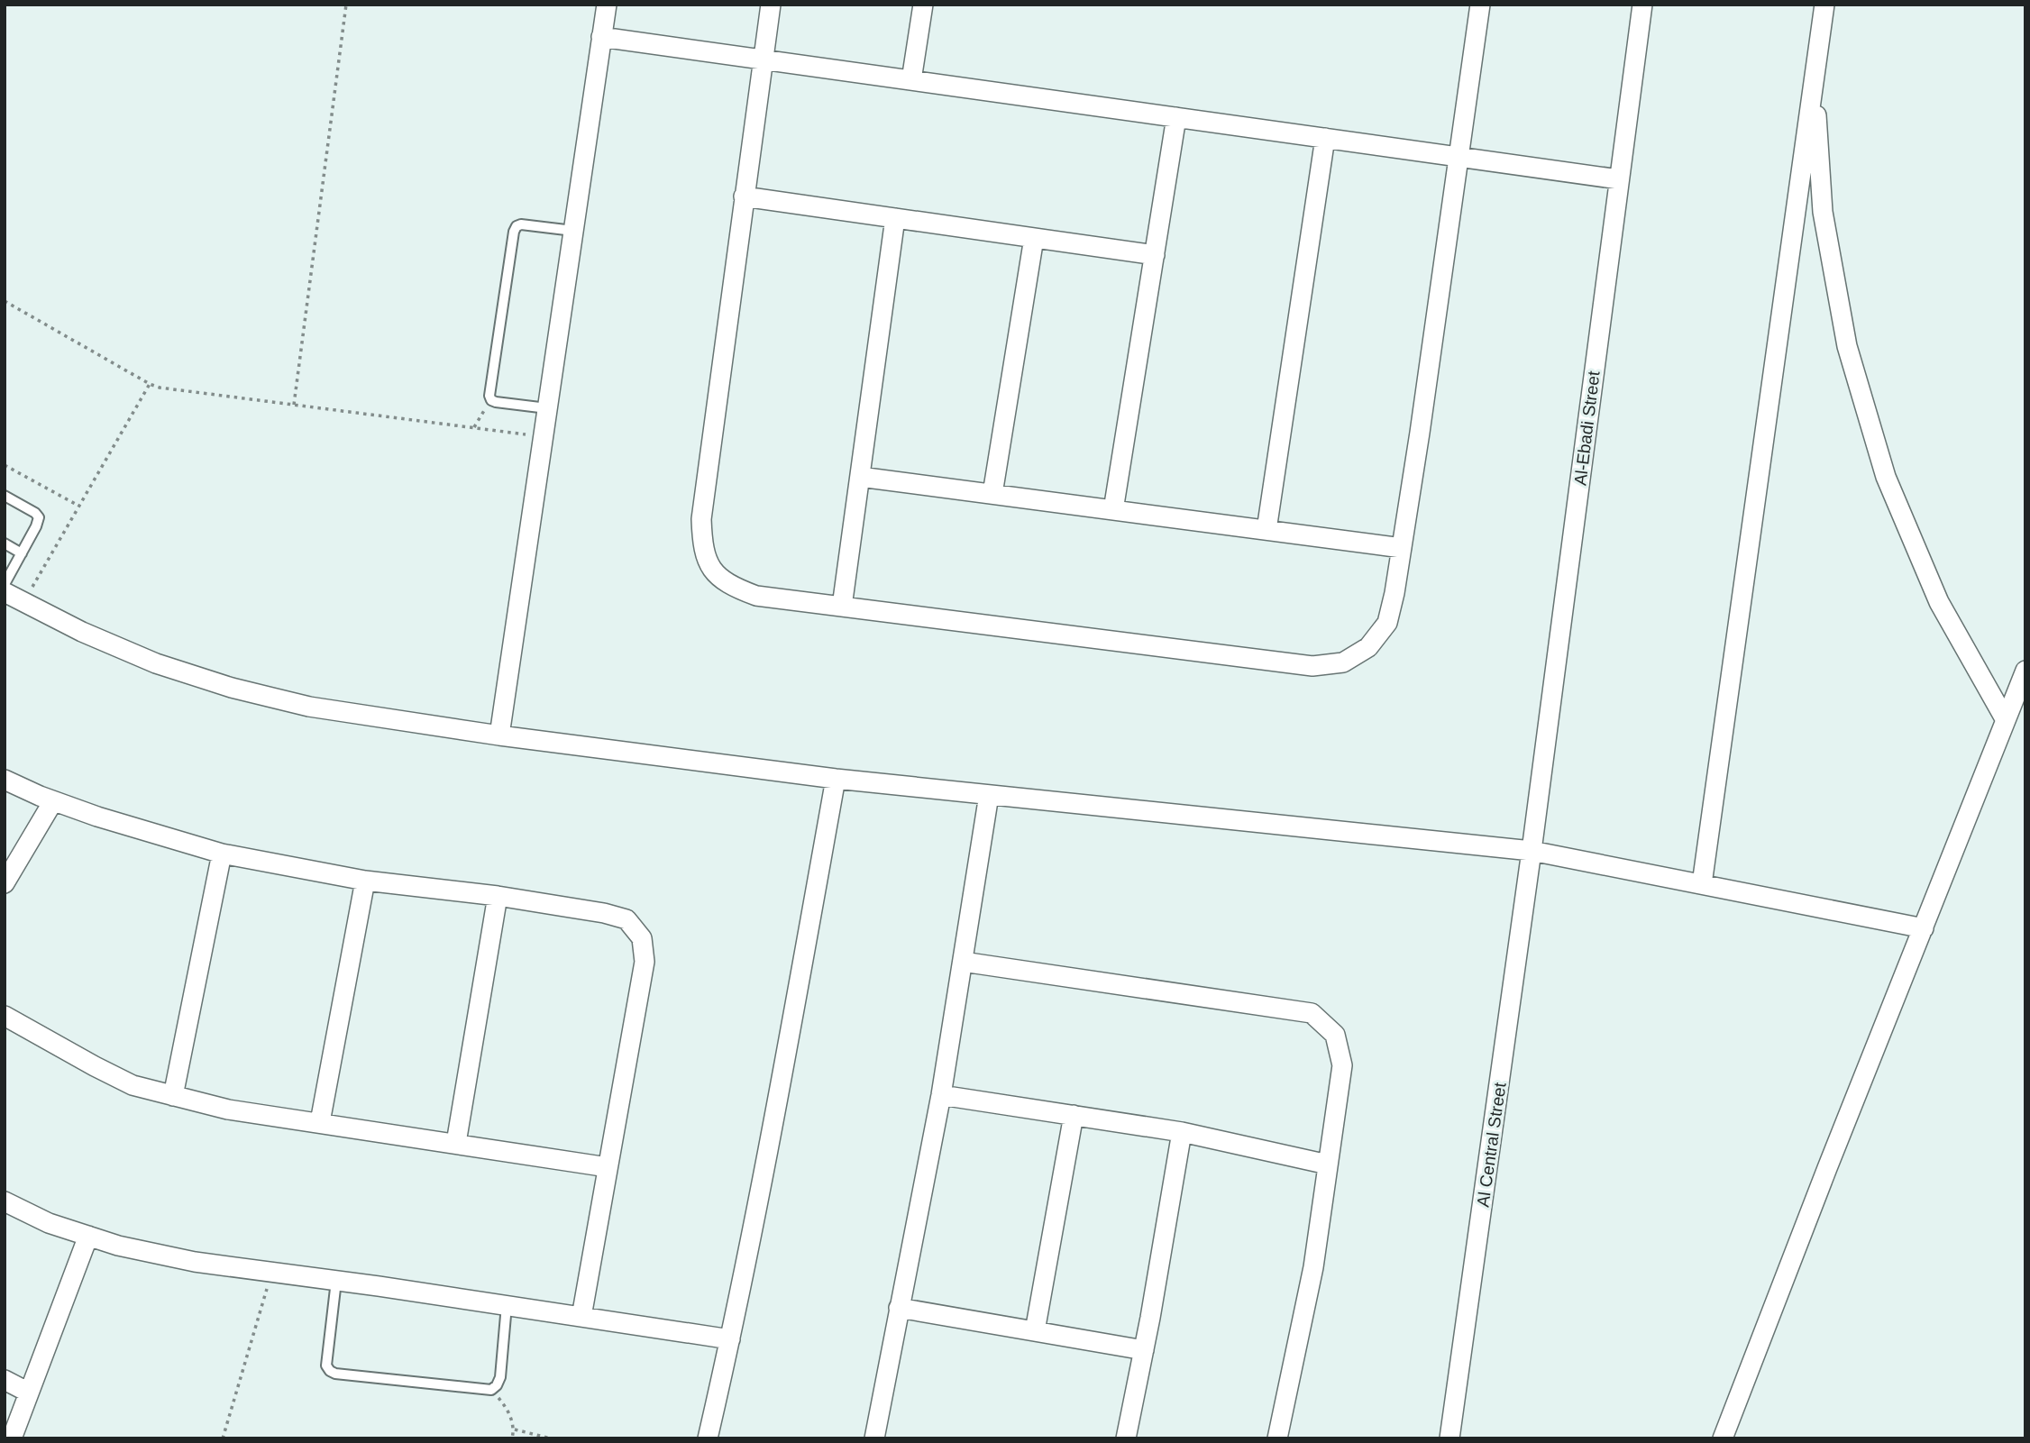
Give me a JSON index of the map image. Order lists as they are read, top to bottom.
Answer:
{
  "streets": {
    "street": ["Al-Ebadi Street", "Al Central Street"]
  },
  "crossings": [
    ["Al-Ebadi Street", "Al Central Street"]
  ]
}
